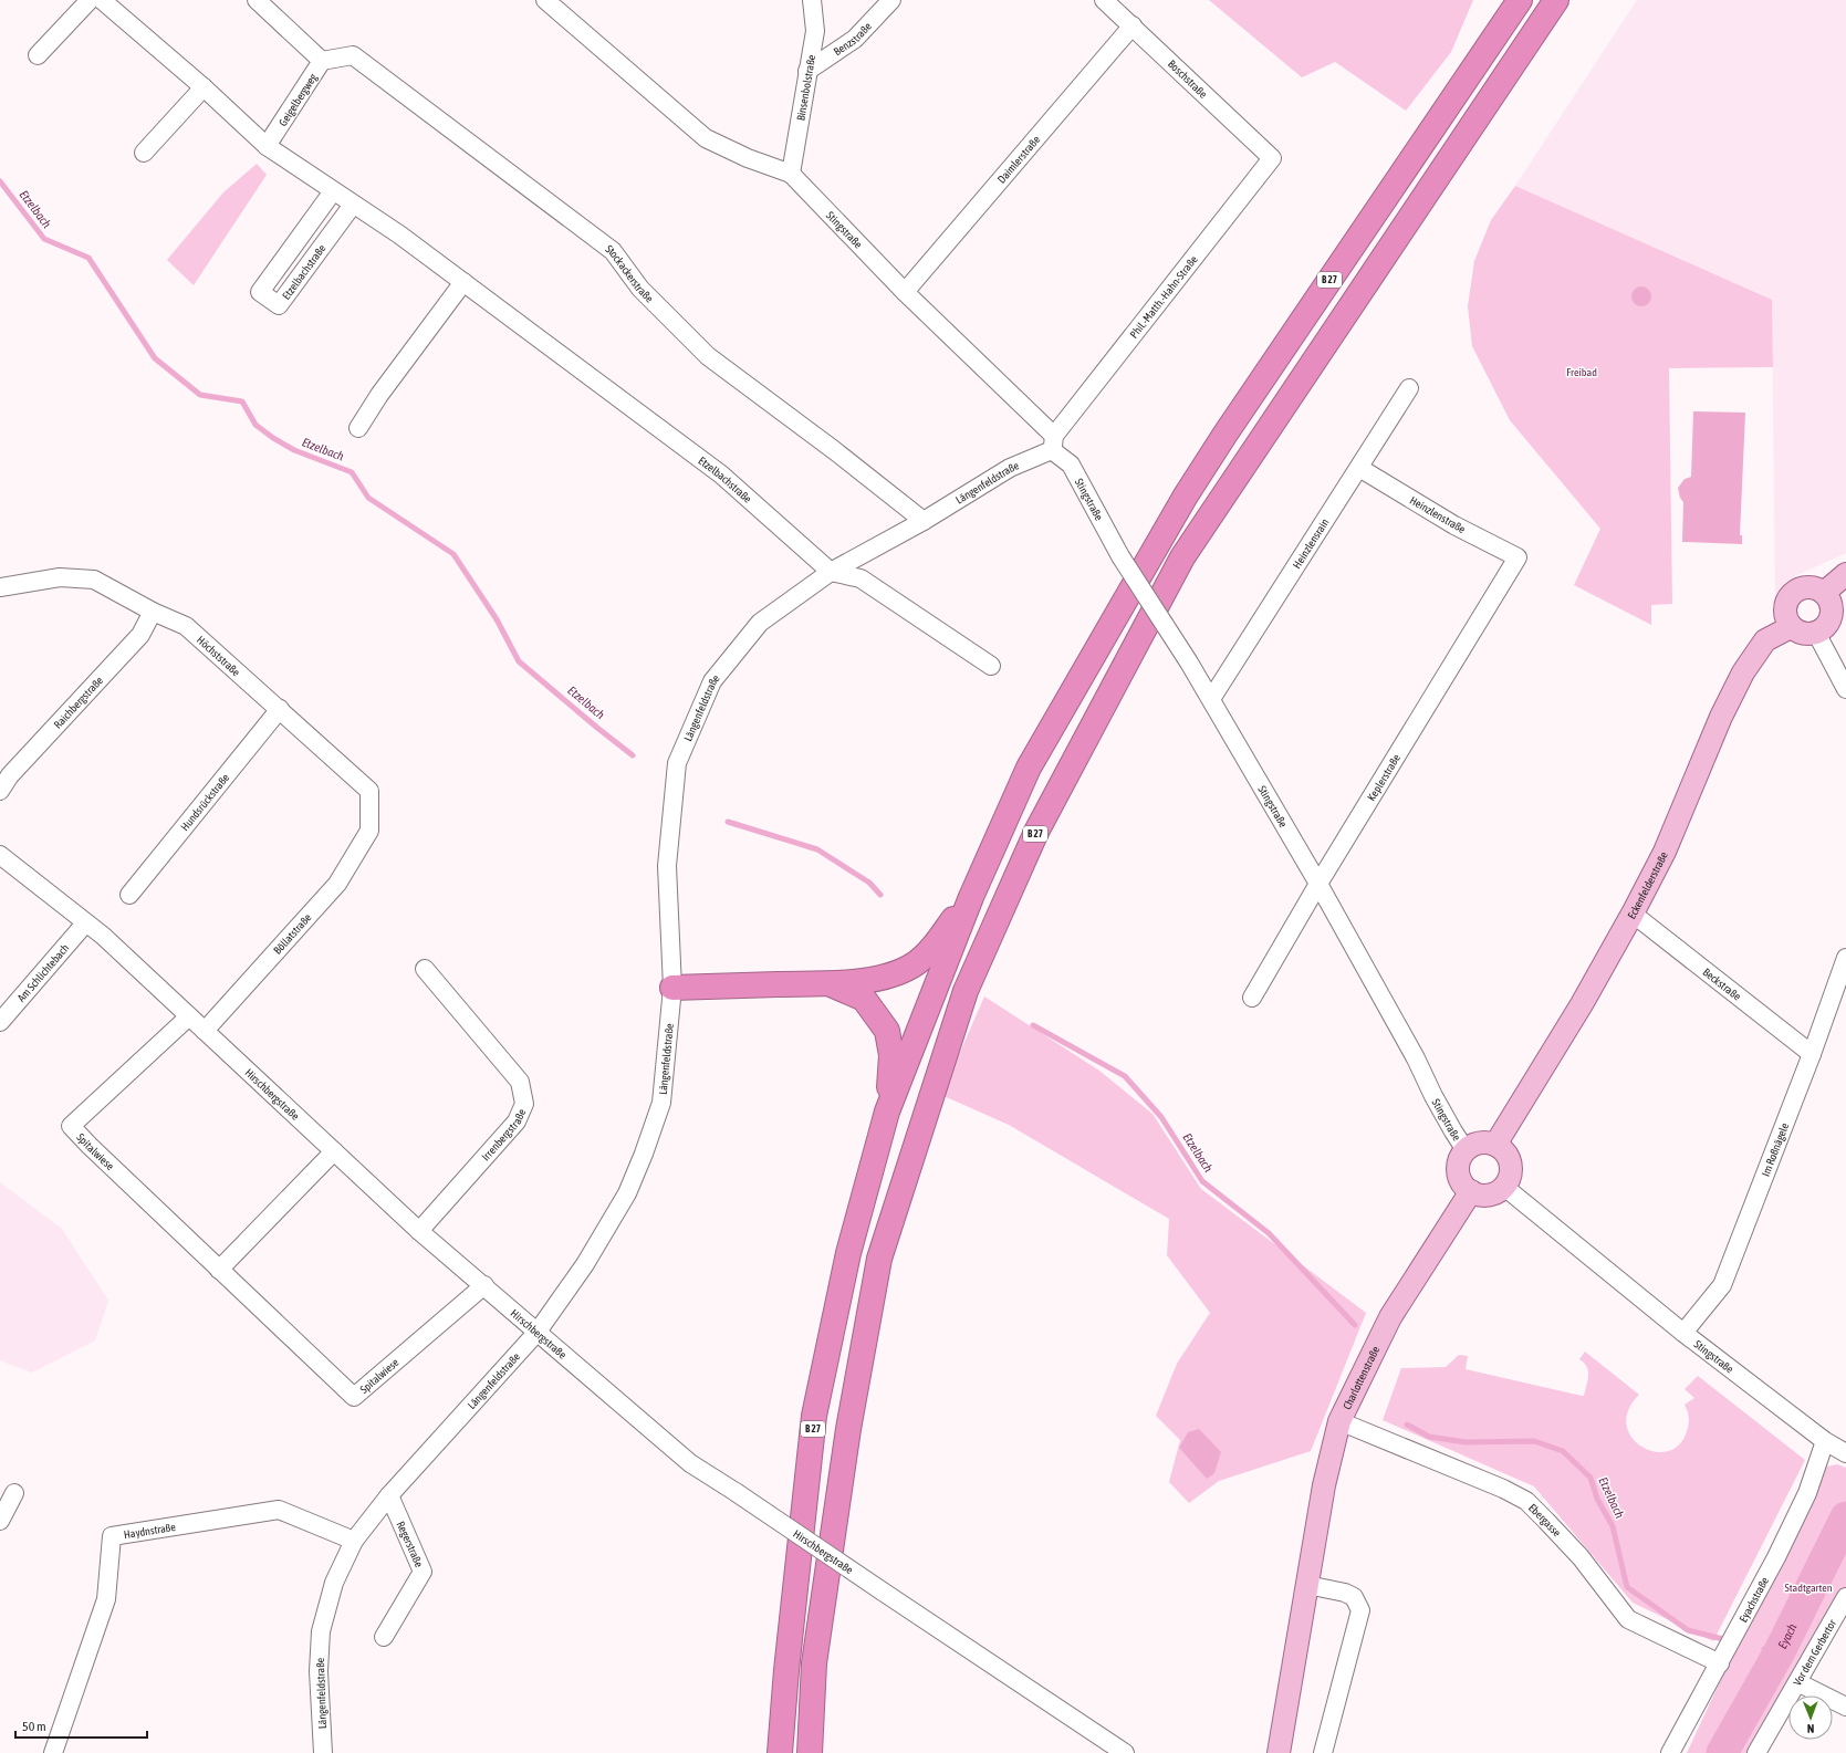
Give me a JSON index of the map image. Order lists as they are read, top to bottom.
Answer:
{
  "streets": {
    "highway": ["B 27"],
    "main road": ["Eckenfelderstraße", "Charlottenstraße"],
    "street": [
      "Benzstraße",
      "Boschstraße",
      "Binsenbolstraße",
      "Geigelbergweg",
      "Daimlerstraße",
      "Stingstraße",
      "Etzelbachstraße",
      "Stockackerstraße",
      "Phil.-Matth.-Hahn-Straße",
      "Längenfeldstraße",
      "Heinzlenstraße",
      "Heinzlensrain",
      "Höchststraße",
      "Raichbergstraße",
      "Keplerstraße",
      "Hundsrückstraße",
      "Böllatstraße",
      "Am Schlichtebach",
      "Beckstraße",
      "Hirschbergstraße",
      "Irrenbergstraße",
      "Im Roßnägele",
      "Spitalwiese",
      "Ebergasse",
      "Haydnstraße",
      "Regerstraße",
      "Eyachstraße",
      "Vor dem Gerbertor"
    ]
  },
  "crossings": [
    ["Benzstraße", "Binsenbolstraße"],
    ["Boschstraße", "Daimlerstraße"],
    ["Boschstraße", "Phil.-Matth.-Hahn-Straße"],
    ["Binsenbolstraße", "Stingstraße"],
    ["Geigelbergweg", "Etzelbachstraße"],
    ["Geigelbergweg", "Stockackerstraße"],
    ["Daimlerstraße", "Stingstraße"],
    ["Stingstraße", "Phil.-Matth.-Hahn-Straße"],
    ["Stingstraße", "Längenfeldstraße"],
    ["Stingstraße", "Heinzlensrain"],
    ["Stingstraße", "Keplerstraße"],
    ["Stingstraße", "Eckenfelderstraße"],
    ["Stingstraße", "Im Roßnägele"],
    ["Stingstraße", "Charlottenstraße"],
    ["Stingstraße", "Eyachstraße"],
    ["Etzelbachstraße", "Längenfeldstraße"],
    ["Stockackerstraße", "Längenfeldstraße"],
    ["Phil.-Matth.-Hahn-Straße", "Längenfeldstraße"],
    ["Längenfeldstraße", "Hirschbergstraße"],
    ["Längenfeldstraße", "Haydnstraße"],
    ["Längenfeldstraße", "Regerstraße"],
    ["Heinzlenstraße", "Heinzlensrain"],
    ["Heinzlenstraße", "Keplerstraße"],
    ["Höchststraße", "Raichbergstraße"],
    ["Höchststraße", "Hundsrückstraße"],
    ["Höchststraße", "Böllatstraße"],
    ["Eckenfelderstraße", "Beckstraße"],
    ["Eckenfelderstraße", "Charlottenstraße"],
    ["Böllatstraße", "Hirschbergstraße"],
    ["Am Schlichtebach", "Hirschbergstraße"],
    ["Beckstraße", "Im Roßnägele"],
    ["Hirschbergstraße", "Irrenbergstraße"],
    ["Hirschbergstraße", "Spitalwiese"],
    ["Charlottenstraße", "Ebergasse"],
    ["Ebergasse", "Eyachstraße"]
  ],
  "water": ["Etzelbach", "Eyach"],
  "parks": ["Freibad", "Stadtgarten"],
  "scale_bar": "50 m",
  "north": "bottom"
}
